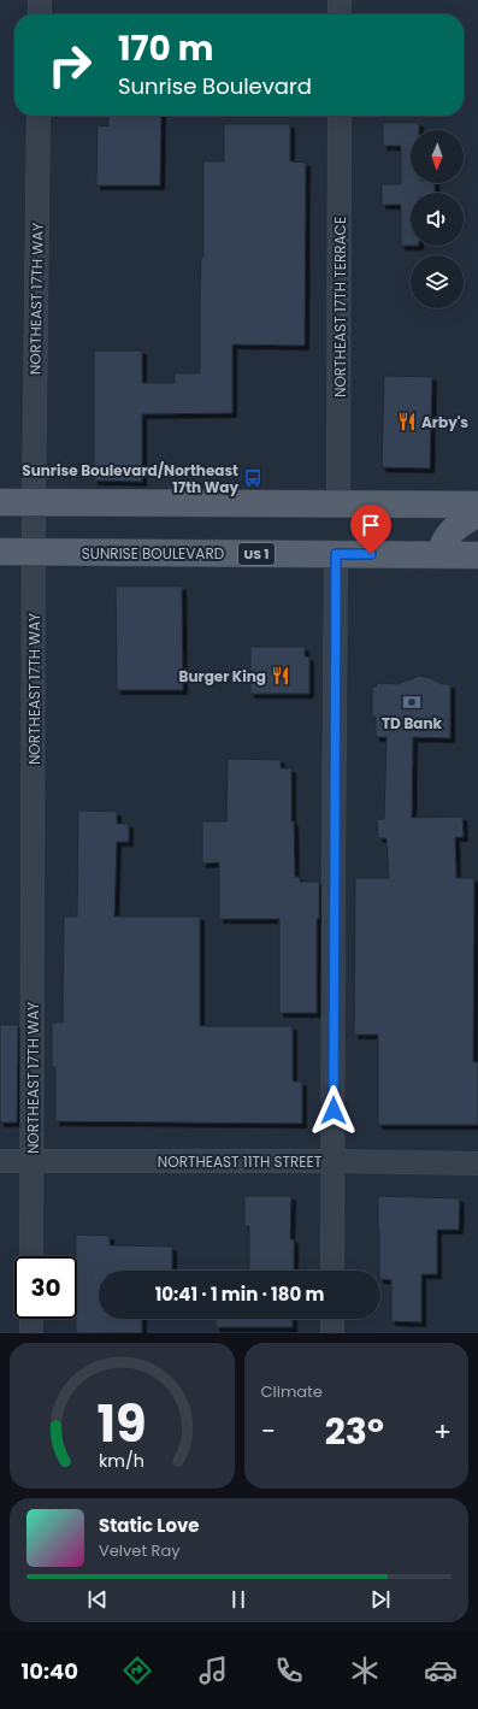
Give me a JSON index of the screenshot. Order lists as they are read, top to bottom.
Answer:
{
  "streets": {
    "main road": ["SUNRISE BOULEVARD", "US 1"],
    "street": ["NORTHEAST 17TH WAY", "NORTHEAST 17TH TERRACE", "NORTHEAST 11TH STREET"]
  },
  "crossings": [
    ["NORTHEAST 17TH WAY", "SUNRISE BOULEVARD"],
    ["NORTHEAST 17TH WAY", "NORTHEAST 11TH STREET"]
  ],
  "places": {
    "restaurant": ["Arby's", "Burger King"],
    "bus stop": ["Sunrise Boulevard/Northeast 17th Way"],
    "bank": ["TD Bank"]
  },
  "north": "bottom",
  "page": {
    "turn": ["170 m", "Sunrise Boulevard"],
    "limit": "30",
    "trip": "10:41 · 1 min · 180 m",
    "tile": "Climate",
    "heat": ["−", "23°", "+"],
    "song": ["Static Love", "Velvet Ray"],
    "tabs": "10:40",
    "gauge": ["19", "km/h"]
  }
}
